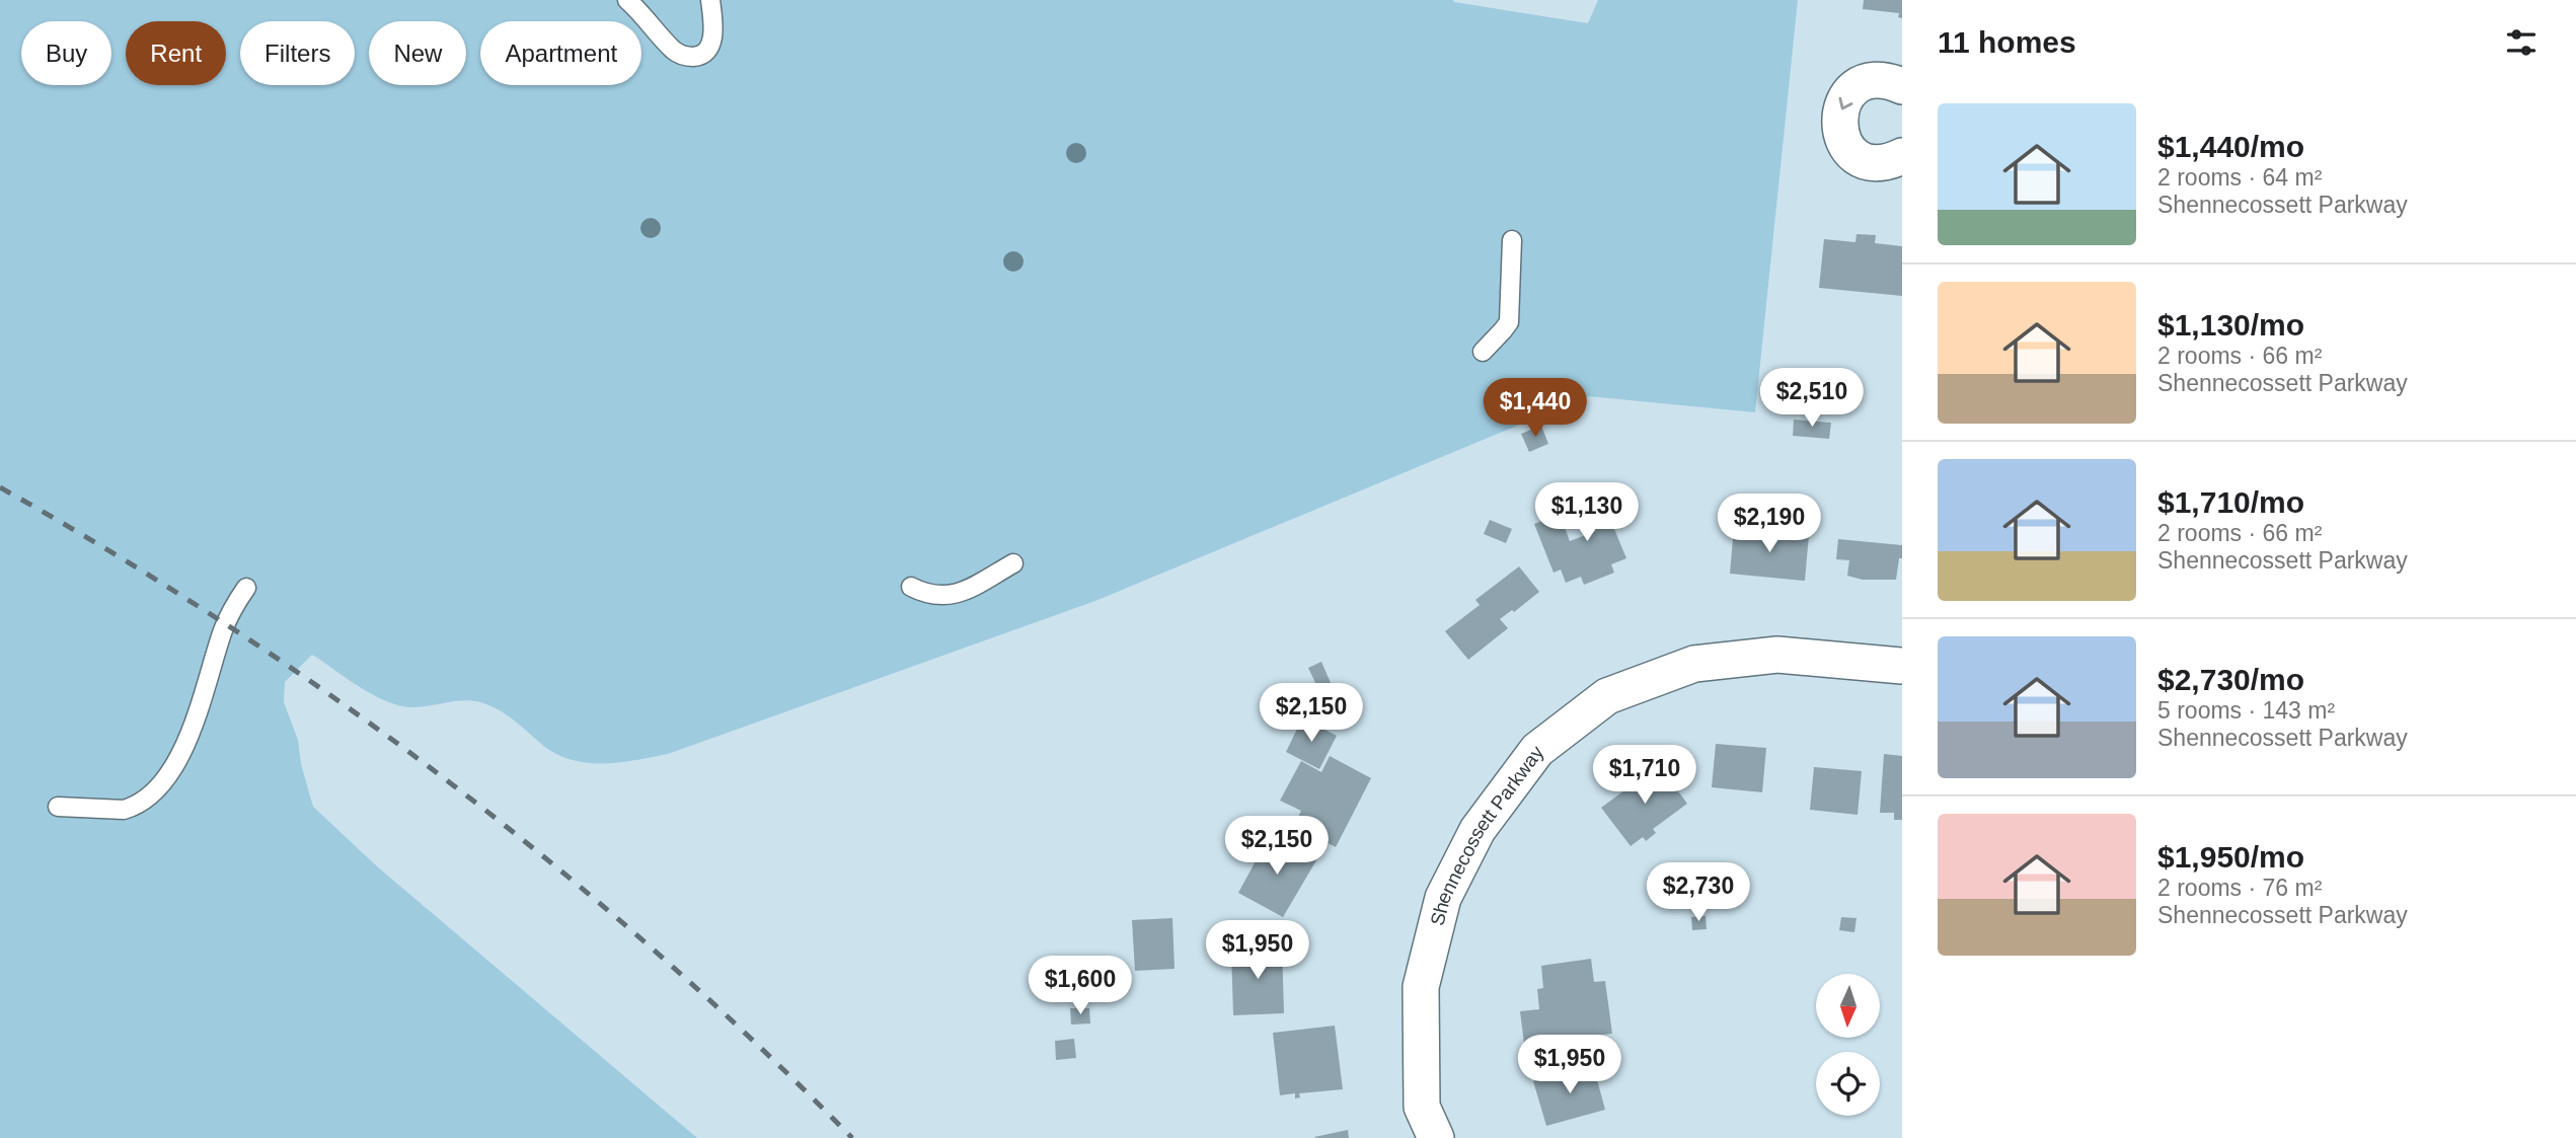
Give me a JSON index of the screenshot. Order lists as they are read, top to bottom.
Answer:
{
  "streets": {
    "street": ["Shennecossett Parkway"]
  },
  "north": "bottom",
  "page": {
    "heading": "11 homes",
    "chip": [
      "Buy",
      "Rent",
      "Filters",
      "New",
      "Apartment"
    ],
    "list": [
      {
        "name": "$1,440/mo",
        "note": "2 rooms · 64 m² · Shennecossett Parkway"
      },
      {
        "name": "$1,130/mo",
        "note": "2 rooms · 66 m² · Shennecossett Parkway"
      },
      {
        "name": "$1,710/mo",
        "note": "2 rooms · 66 m² · Shennecossett Parkway"
      },
      {
        "name": "$2,730/mo",
        "note": "5 rooms · 143 m² · Shennecossett Parkway"
      },
      {
        "name": "$1,950/mo",
        "note": "2 rooms · 76 m² · Shennecossett Parkway"
      }
    ],
    "price": [
      "$2,510",
      "$1,440",
      "$1,130",
      "$2,190",
      "$2,150",
      "$1,710",
      "$2,150",
      "$2,730",
      "$1,950",
      "$1,600",
      "$1,950"
    ]
  }
}
